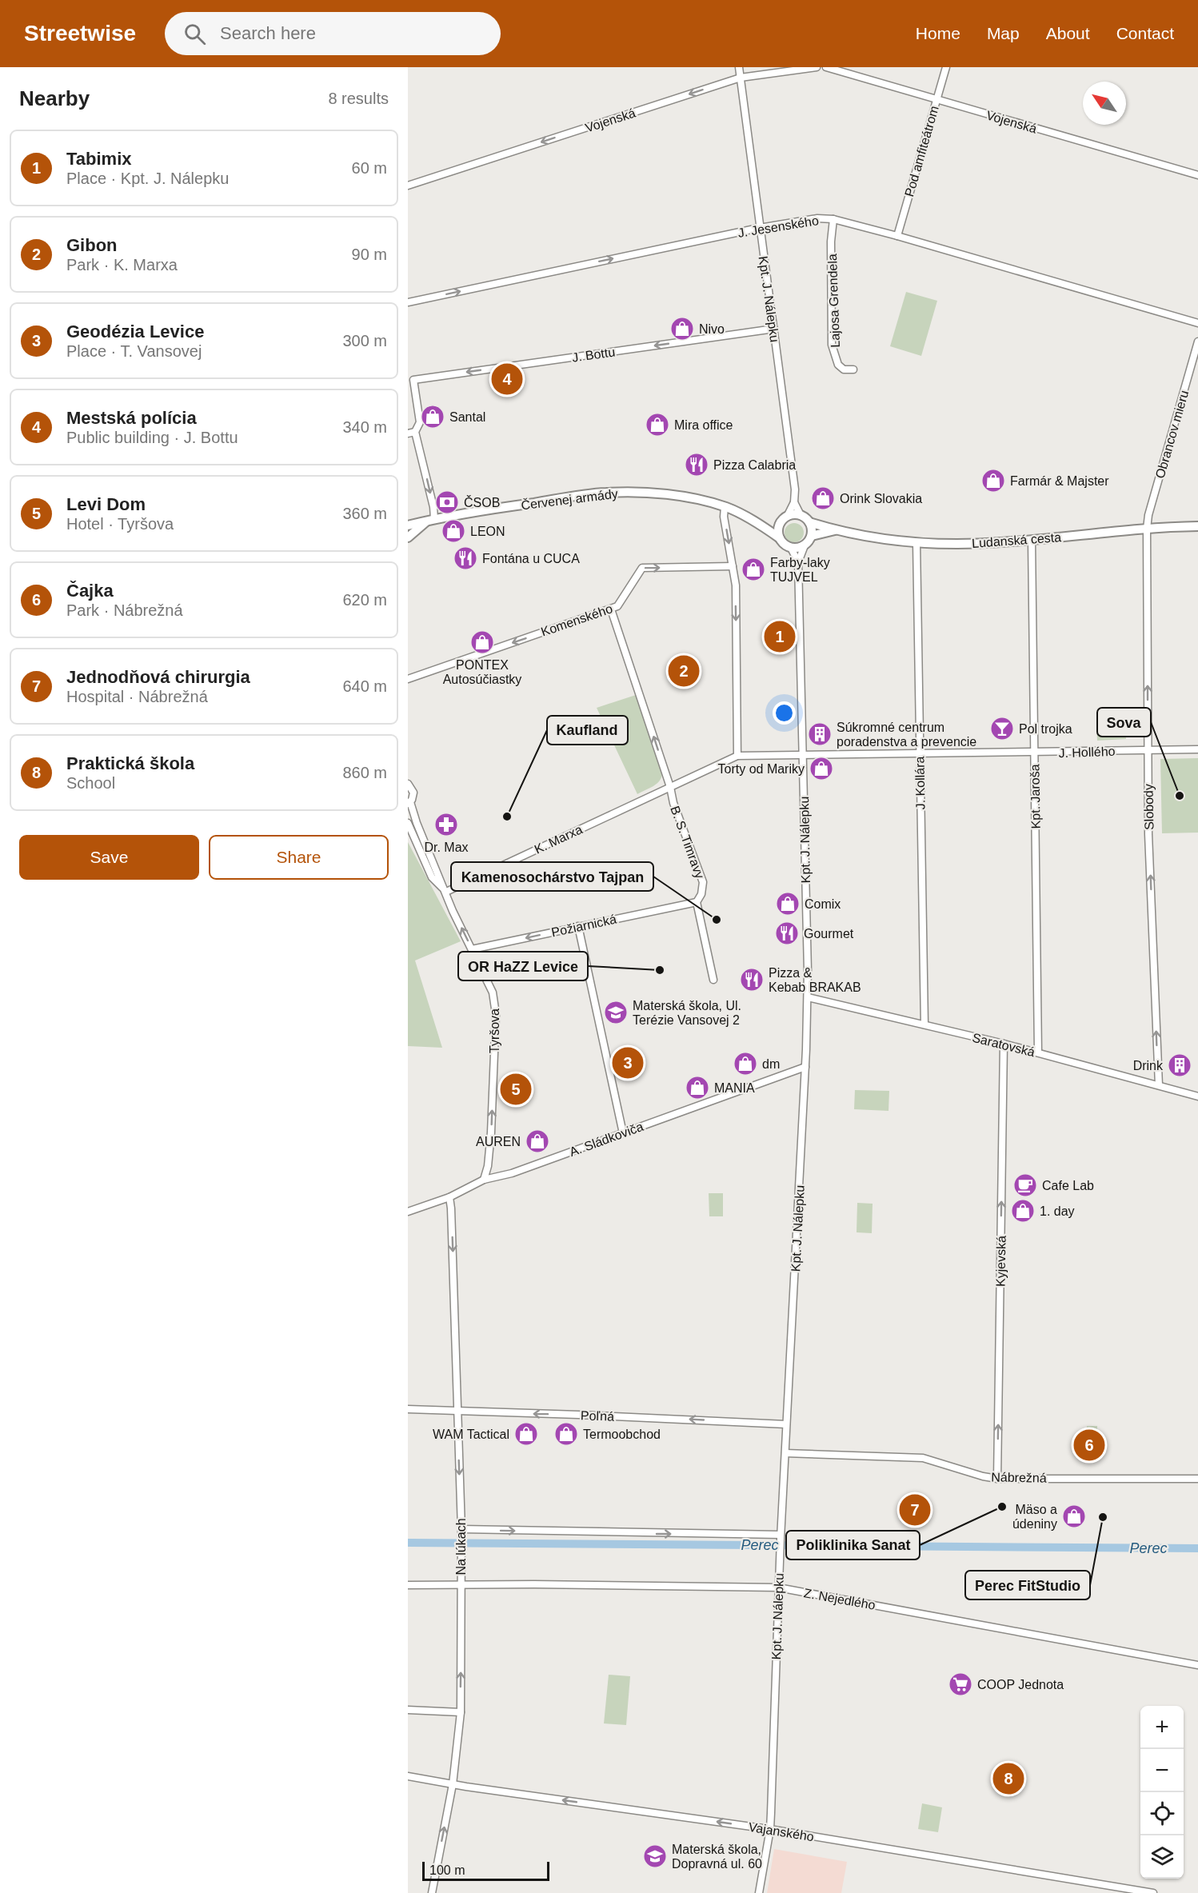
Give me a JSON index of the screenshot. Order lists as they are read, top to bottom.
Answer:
{
  "streets": {
    "street": [
      "Vojenská",
      "Pod amfiteátrom",
      "J. Jesenského",
      "Kpt. J. Nálepku",
      "Lajosa Grendela",
      "J. Bottu",
      "Obrancov mieru",
      "Červenej armády",
      "Ludanská cesta",
      "Komenského",
      "J. Hollého",
      "J. Kollára",
      "Kpt. Jaroša",
      "Slobody",
      "K. Marxa",
      "B. S. Timravy",
      "Požiarnická",
      "Tyršova",
      "Saratovská",
      "A. Sládkoviča",
      "Kyjevská",
      "Poľná",
      "Nábrežná",
      "Na lúkach",
      "Z. Nejedlého",
      "Vajanského"
    ]
  },
  "crossings": [
    ["Vojenská", "Pod amfiteátrom"],
    ["Vojenská", "Kpt. J. Nálepku"],
    ["Pod amfiteátrom", "J. Jesenského"],
    ["J. Jesenského", "Kpt. J. Nálepku"],
    ["J. Jesenského", "Lajosa Grendela"],
    ["Kpt. J. Nálepku", "J. Bottu"],
    ["Kpt. J. Nálepku", "Červenej armády"],
    ["Kpt. J. Nálepku", "Ludanská cesta"],
    ["Kpt. J. Nálepku", "J. Hollého"],
    ["Kpt. J. Nálepku", "K. Marxa"],
    ["Kpt. J. Nálepku", "Saratovská"],
    ["Kpt. J. Nálepku", "A. Sládkoviča"],
    ["Kpt. J. Nálepku", "Poľná"],
    ["Kpt. J. Nálepku", "Nábrežná"],
    ["Kpt. J. Nálepku", "Z. Nejedlého"],
    ["Kpt. J. Nálepku", "Vajanského"],
    ["Obrancov mieru", "Ludanská cesta"],
    ["Obrancov mieru", "Slobody"],
    ["Červenej armády", "Ludanská cesta"],
    ["Ludanská cesta", "J. Kollára"],
    ["Ludanská cesta", "Kpt. Jaroša"],
    ["Ludanská cesta", "Slobody"],
    ["J. Hollého", "J. Kollára"],
    ["J. Hollého", "Kpt. Jaroša"],
    ["J. Hollého", "Slobody"],
    ["J. Hollého", "K. Marxa"],
    ["J. Kollára", "Saratovská"],
    ["Kpt. Jaroša", "Saratovská"],
    ["Slobody", "Saratovská"],
    ["K. Marxa", "B. S. Timravy"],
    ["K. Marxa", "Tyršova"],
    ["B. S. Timravy", "Požiarnická"],
    ["Požiarnická", "Tyršova"],
    ["Tyršova", "A. Sládkoviča"],
    ["Saratovská", "Kyjevská"],
    ["A. Sládkoviča", "Na lúkach"],
    ["Kyjevská", "Nábrežná"],
    ["Poľná", "Na lúkach"],
    ["Na lúkach", "Z. Nejedlého"],
    ["Na lúkach", "Vajanského"]
  ],
  "one_way": [
    "Vojenská",
    "J. Jesenského",
    "J. Bottu",
    "Slobody",
    "Požiarnická",
    "Tyršova",
    "Kyjevská",
    "Poľná",
    "Vajanského"
  ],
  "water": ["Perec"],
  "places": {
    "shop": [
      "Nivo",
      "Santal",
      "Mira office",
      "Farmár & Majster",
      "Orink Slovakia",
      "LEON",
      "Farby-laky TUJVEL",
      "PONTEX Autosúčiastky",
      "Torty od Mariky",
      "Comix",
      "dm",
      "MANIA",
      "AUREN",
      "1. day",
      "WAM Tactical",
      "Termoobchod",
      "Mäso a údeniny"
    ],
    "restaurant": [
      "Pizza Calabria",
      "Fontána u CUCA",
      "Gourmet",
      "Pizza & Kebab BRAKAB"
    ],
    "bank": ["ČSOB"],
    "bar": ["Pol trojka"],
    "building": ["Súkromné centrum poradenstva a prevencie", "Drink"],
    "other": [
      "Sova",
      "Kaufland",
      "Kamenosochárstvo Tajpan",
      "OR HaZZ Levice",
      "Poliklinika Sanat",
      "Perec FitStudio"
    ],
    "pharmacy": ["Dr. Max"],
    "school or university": ["Materská škola, Ul. Terézie Vansovej 2", "Materská škola, Dopravná ul. 60"],
    "cafe": ["Cafe Lab"],
    "supermarket": ["COOP Jednota"]
  },
  "scale_bar": "100 m",
  "north": "top left",
  "page": {
    "header": "Streetwise",
    "search": "Search here",
    "nav": [
      "Home",
      "Map",
      "About",
      "Contact"
    ],
    "heading": ["Nearby", "8 results"],
    "list": [
      {
        "mark": "1",
        "name": "Tabimix",
        "note": "Place · Kpt. J. Nálepku",
        "value": "60 m"
      },
      {
        "mark": "2",
        "name": "Gibon",
        "note": "Park · K. Marxa",
        "value": "90 m"
      },
      {
        "mark": "3",
        "name": "Geodézia Levice",
        "note": "Place · T. Vansovej",
        "value": "300 m"
      },
      {
        "mark": "4",
        "name": "Mestská polícia",
        "note": "Public building · J. Bottu",
        "value": "340 m"
      },
      {
        "mark": "5",
        "name": "Levi Dom",
        "note": "Hotel · Tyršova",
        "value": "360 m"
      },
      {
        "mark": "6",
        "name": "Čajka",
        "note": "Park · Nábrežná",
        "value": "620 m"
      },
      {
        "mark": "7",
        "name": "Jednodňová chirurgia",
        "note": "Hospital · Nábrežná",
        "value": "640 m"
      },
      {
        "mark": "8",
        "name": "Praktická škola",
        "note": "School",
        "value": "860 m"
      }
    ],
    "pins": [
      "4",
      "1",
      "2",
      "3",
      "5",
      "6",
      "7",
      "8"
    ],
    "buttons": ["Save", "Share"],
    "map_buttons": ["+", "−"],
    "scale": "100 m"
  }
}
